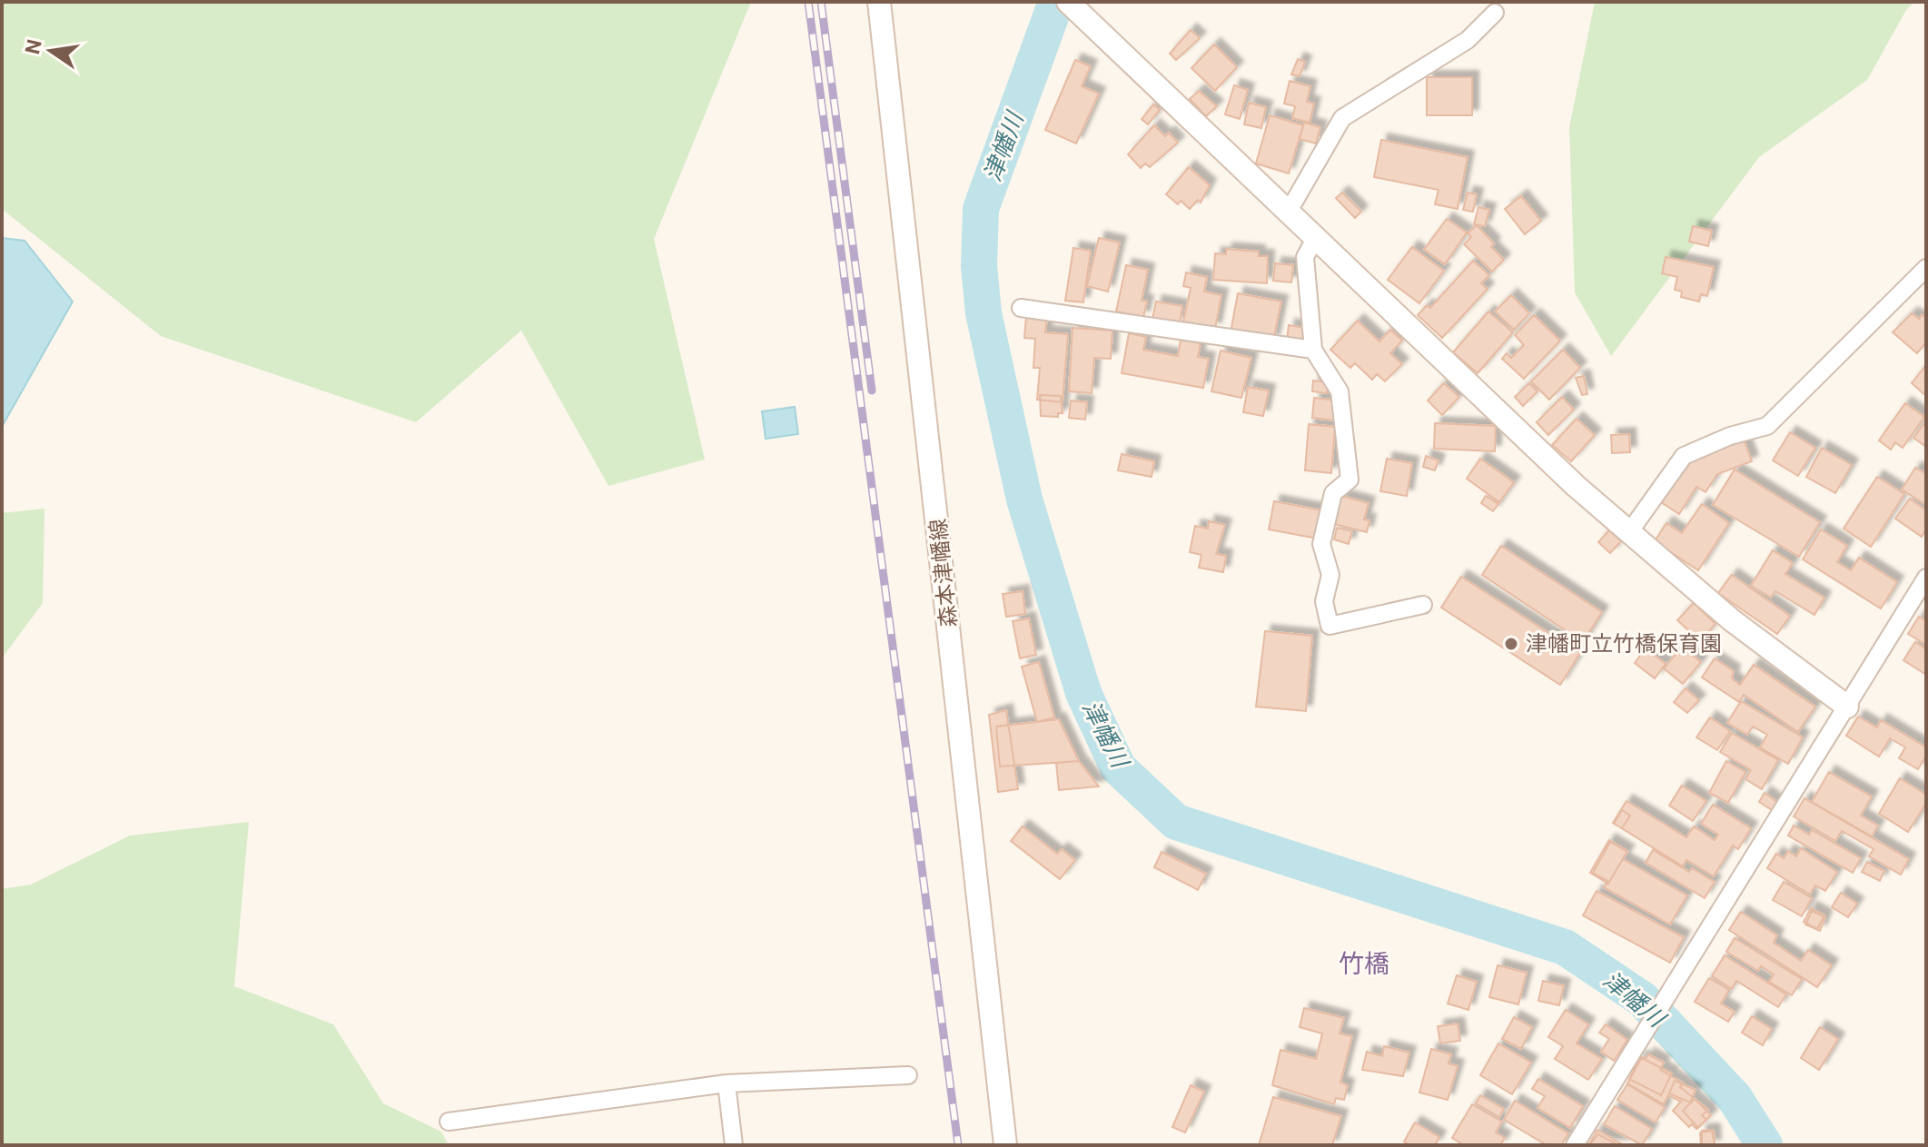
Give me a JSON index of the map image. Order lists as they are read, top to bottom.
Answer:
{
  "streets": {
    "main road": ["森本津幡線"]
  },
  "districts": ["竹橋"],
  "water": ["津幡川"],
  "places": ["津幡町立竹橋保育園"],
  "north": "left"
}
